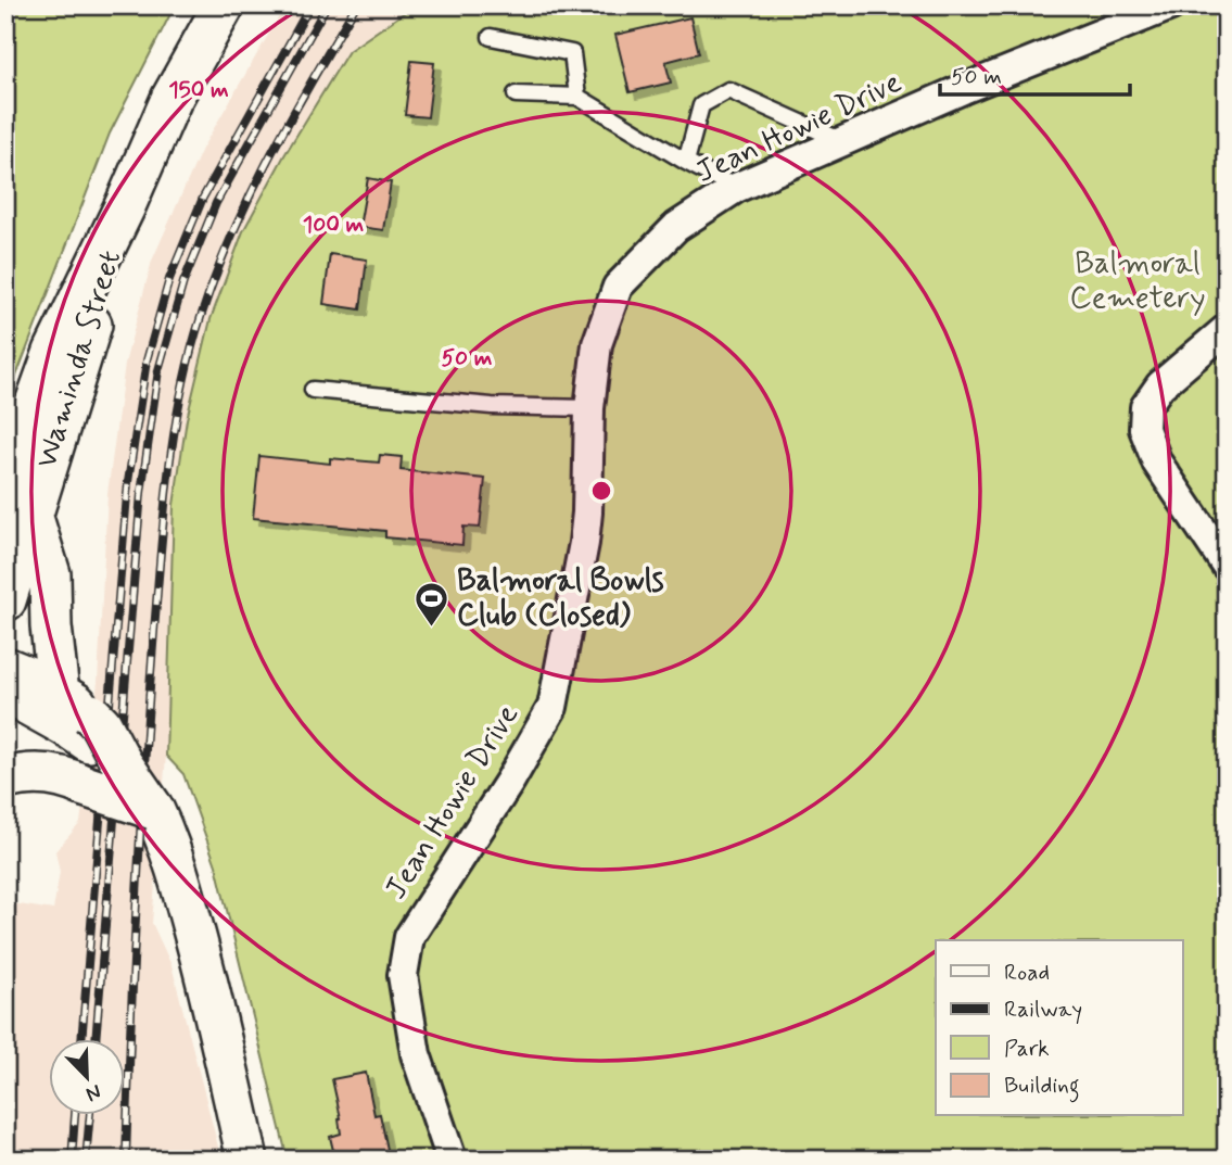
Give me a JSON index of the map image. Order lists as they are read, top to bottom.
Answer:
{
  "streets": {
    "main road": ["Waminda Street"],
    "street": ["Jean Howie Drive"]
  },
  "parks": ["Balmoral Cemetery"],
  "places": {
    "sports": ["Balmoral Bowls Club (Closed)"]
  },
  "legend": [
    "Road",
    "Railway",
    "Park",
    "Building"
  ],
  "scale_bar": "50 m",
  "north": "bottom right",
  "rings": ["150 m", "100 m", "50 m"]
}
